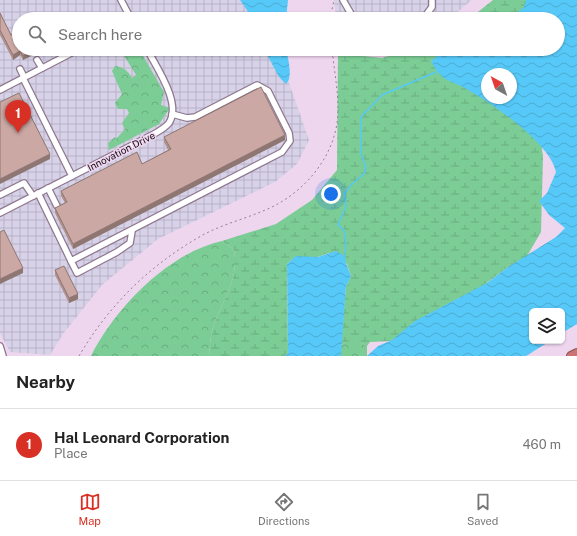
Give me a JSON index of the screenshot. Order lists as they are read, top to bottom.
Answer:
{
  "streets": {
    "street": ["Innovation Drive"]
  },
  "north": "top left",
  "page": {
    "search": "Search here",
    "pins": "1",
    "heading": "Nearby",
    "list": [
      {
        "mark": "1",
        "name": "Hal Leonard Corporation",
        "note": "Place",
        "value": "460 m"
      }
    ],
    "nav": ["Map", "Directions", "Saved"]
  }
}
